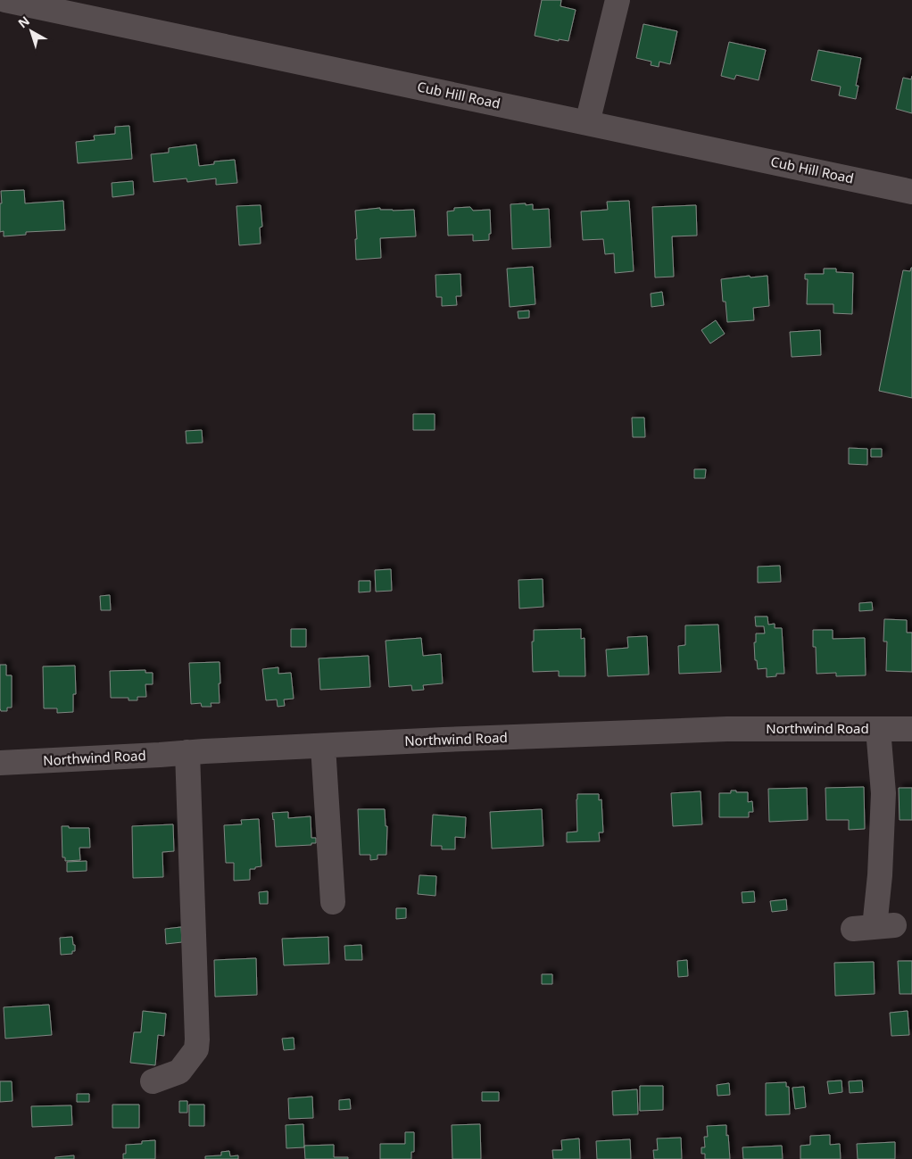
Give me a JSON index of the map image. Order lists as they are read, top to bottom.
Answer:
{
  "streets": {
    "street": ["Cub Hill Road", "Northwind Road"]
  },
  "north": "top left"
}
